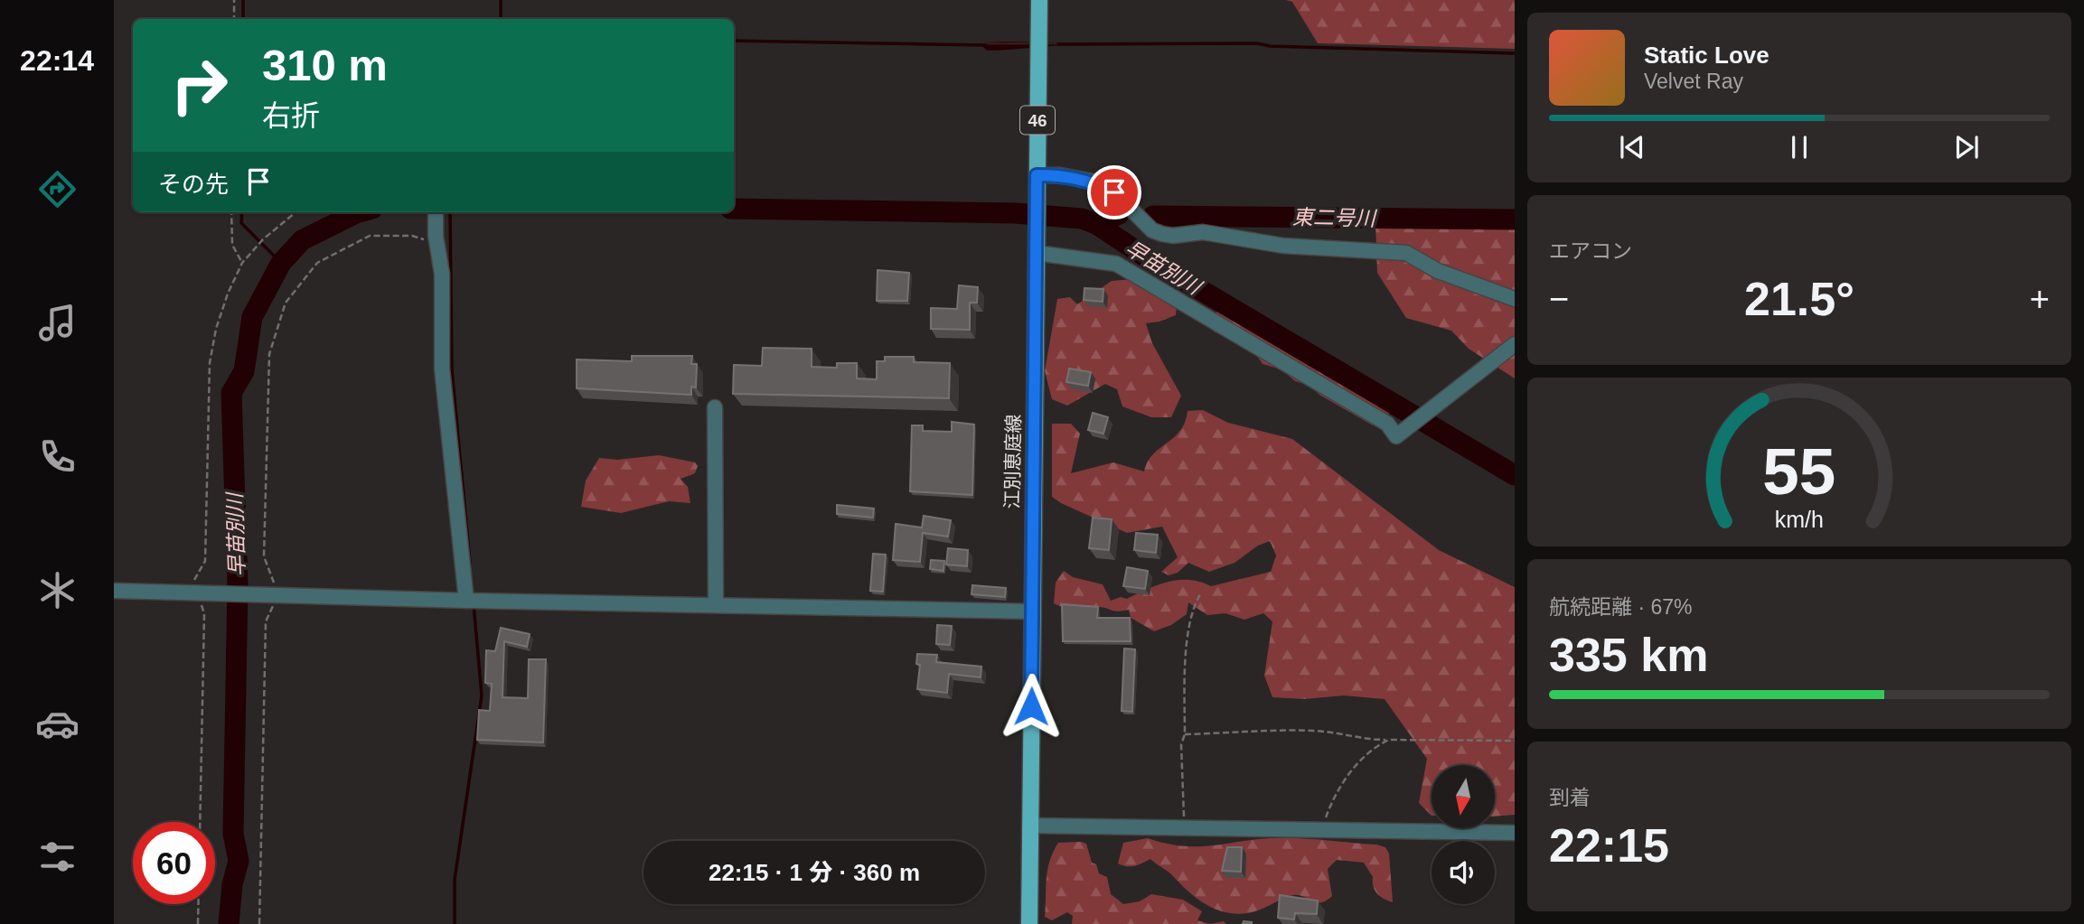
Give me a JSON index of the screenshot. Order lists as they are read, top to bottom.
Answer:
{
  "streets": {
    "main road": ["46", "江別恵庭線"]
  },
  "water": ["東二号川", "早苗別川"],
  "north": "bottom",
  "page": {
    "tabs": "22:14",
    "turn": ["310 m", "右折"],
    "song": ["Static Love", "Velvet Ray"],
    "then": "その先",
    "tile": [
      "エアコン",
      ["航続距離 · 67%", "335 km"],
      ["到着", "22:15"]
    ],
    "heat": ["−", "21.5°", "+"],
    "limit": "60",
    "trip": "22:15 · 1 分 · 360 m",
    "gauge": ["55", "km/h"]
  }
}
